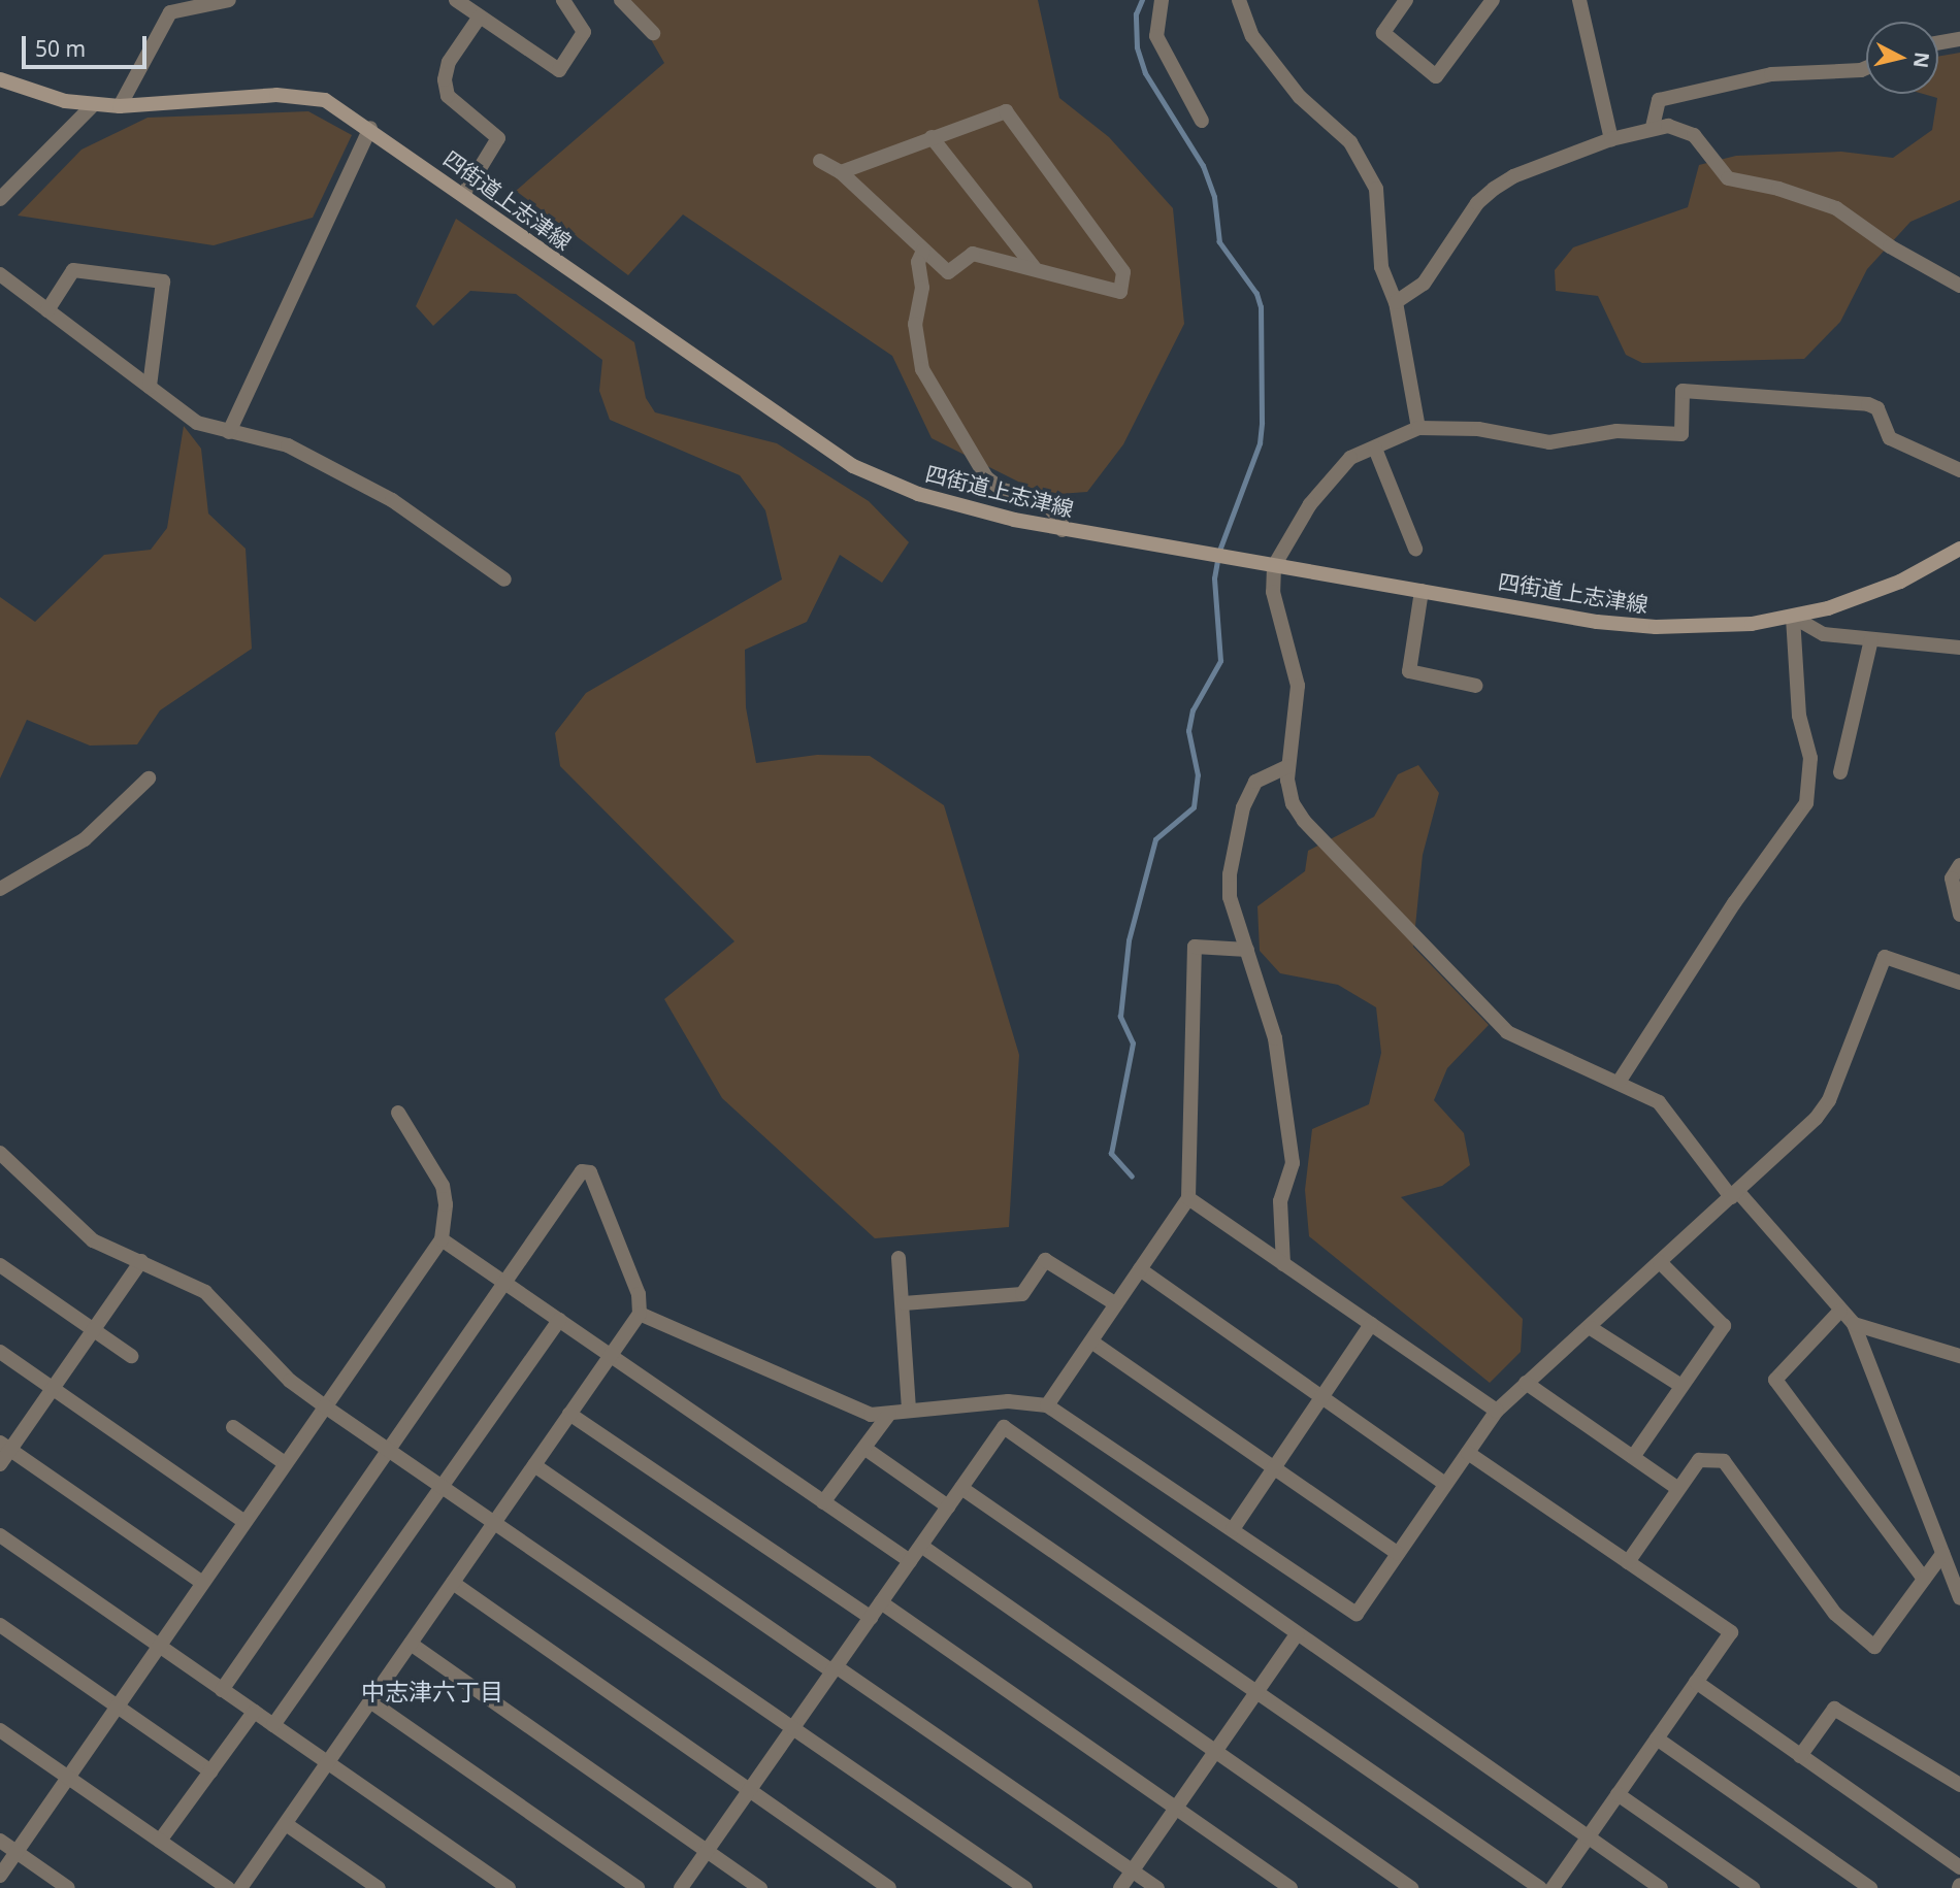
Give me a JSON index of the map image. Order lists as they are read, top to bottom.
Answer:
{
  "streets": {
    "main road": ["四街道上志津線"]
  },
  "districts": ["中志津六丁目"],
  "scale_bar": "50 m",
  "north": "right"
}
